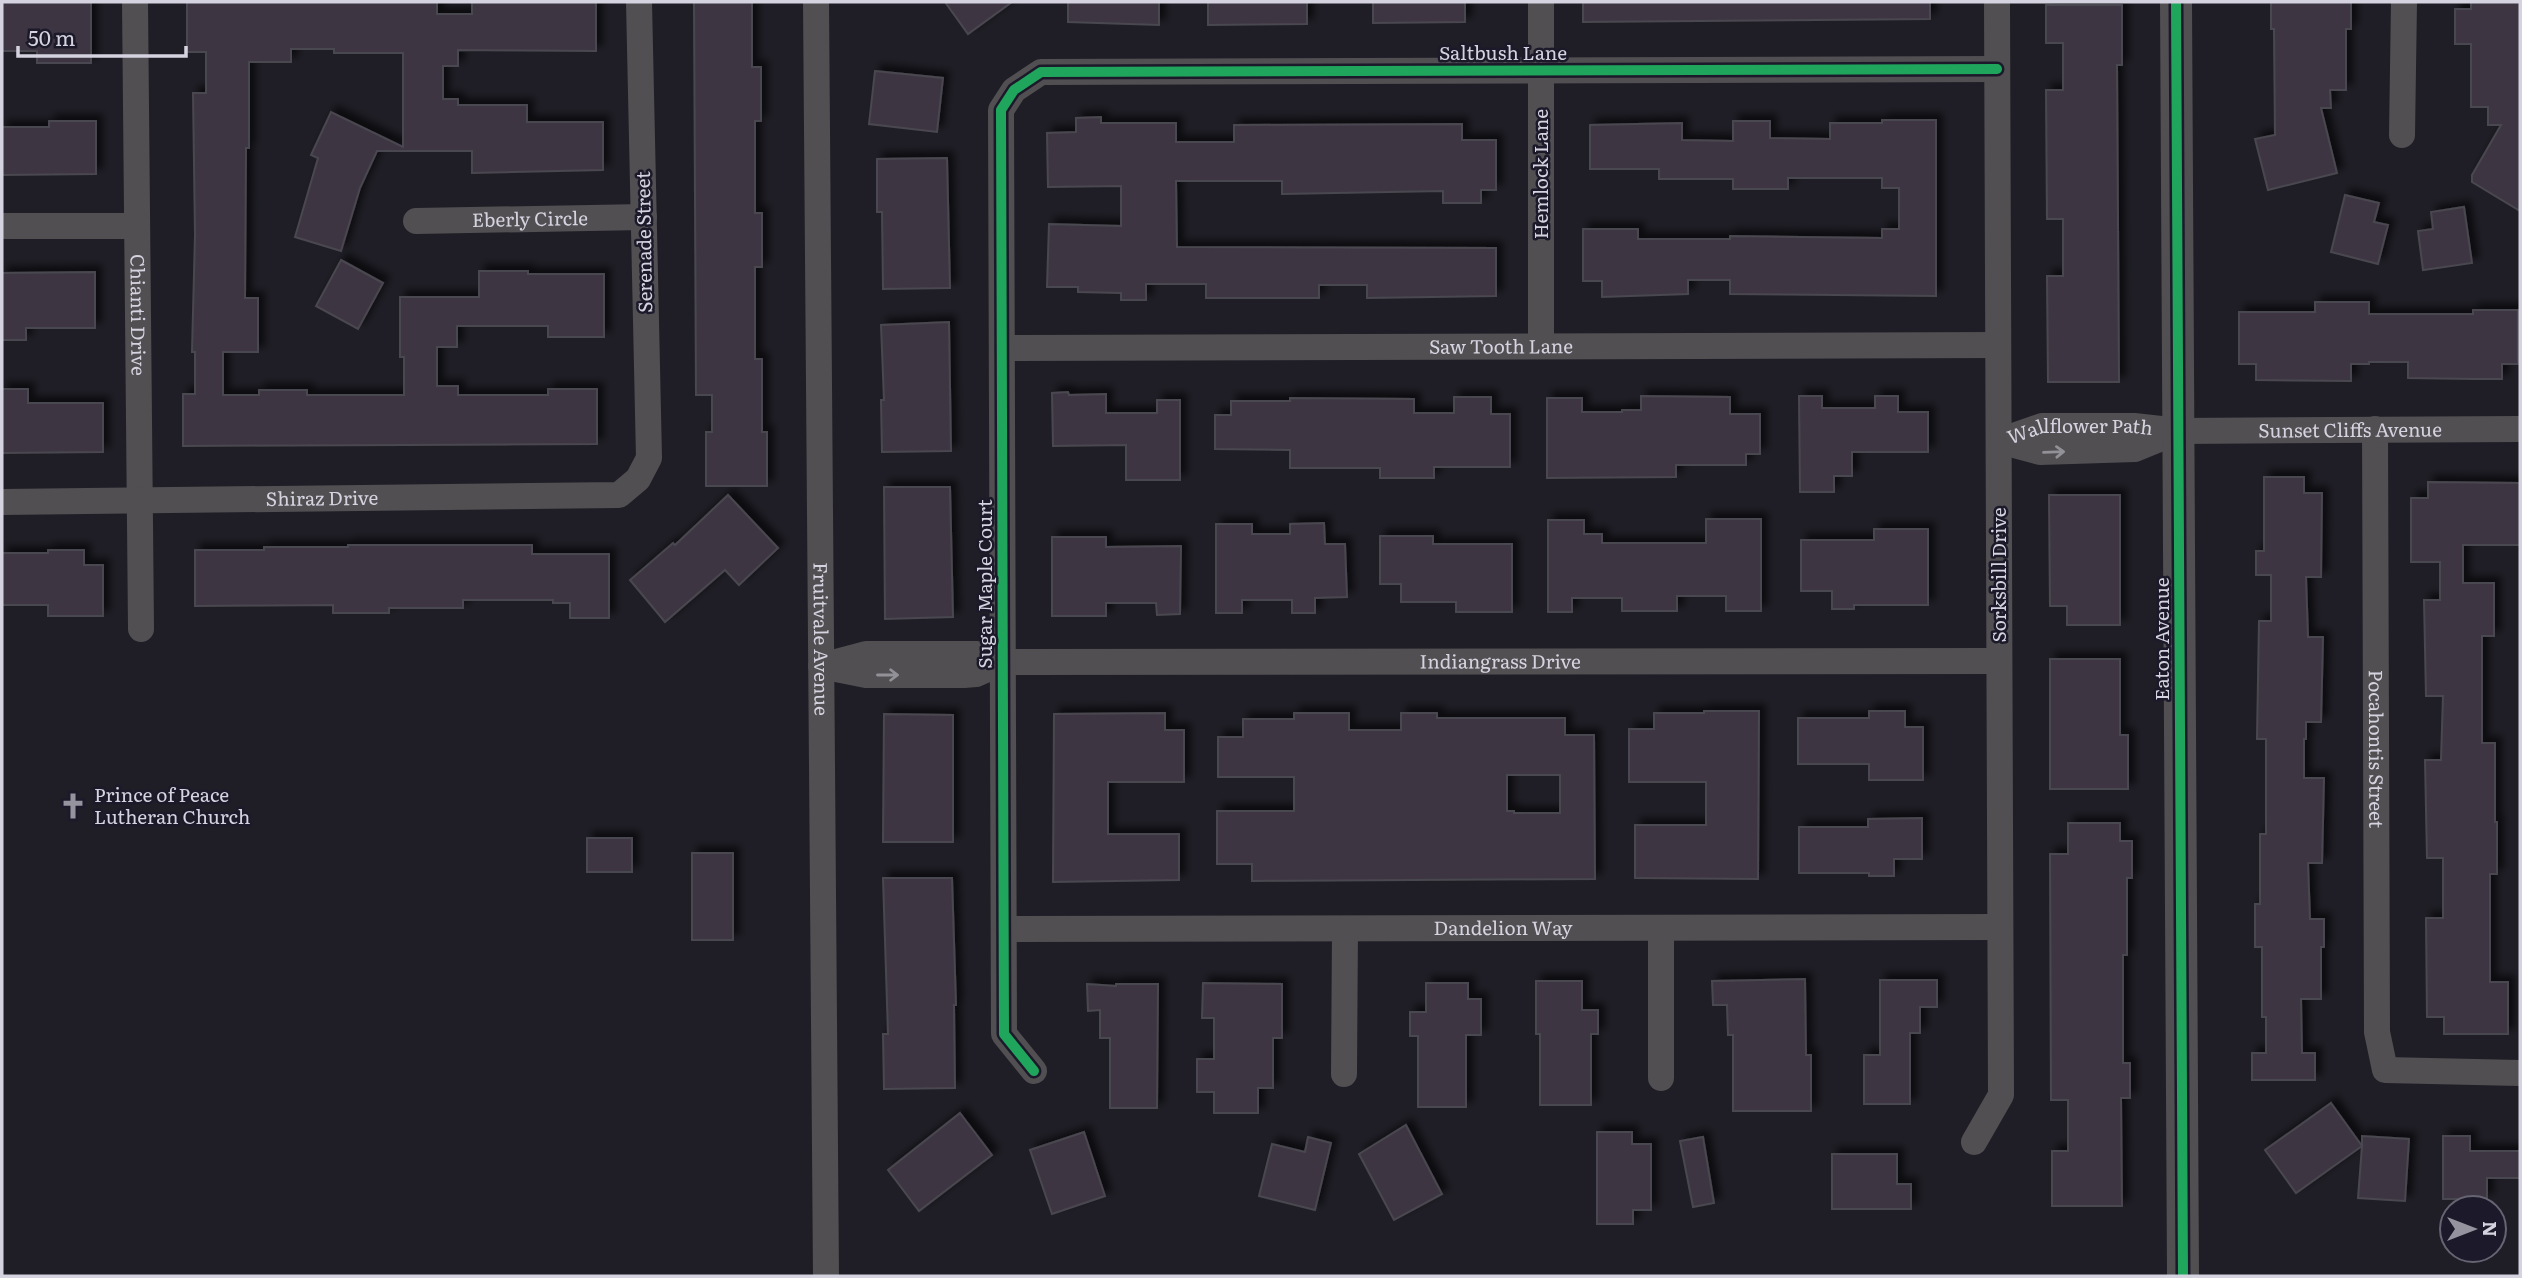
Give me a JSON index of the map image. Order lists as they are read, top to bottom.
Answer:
{
  "streets": {
    "street": [
      "Saltbush Lane",
      "Hemlock Lane",
      "Eberly Circle",
      "Serenade Street",
      "Chianti Drive",
      "Saw Tooth Lane",
      "Sunset Cliffs Avenue",
      "Wallflower Path",
      "Shiraz Drive",
      "Sorksbill Drive",
      "Sugar Maple Court",
      "Fruitvale Avenue",
      "Eaton Avenue",
      "Indiangrass Drive",
      "Pocahontis Street",
      "Dandelion Way"
    ]
  },
  "crossings": [
    ["Saltbush Lane", "Hemlock Lane"],
    ["Saltbush Lane", "Sorksbill Drive"],
    ["Saltbush Lane", "Sugar Maple Court"],
    ["Hemlock Lane", "Saw Tooth Lane"],
    ["Eberly Circle", "Serenade Street"],
    ["Serenade Street", "Shiraz Drive"],
    ["Chianti Drive", "Shiraz Drive"],
    ["Saw Tooth Lane", "Sorksbill Drive"],
    ["Saw Tooth Lane", "Sugar Maple Court"],
    ["Sunset Cliffs Avenue", "Wallflower Path"],
    ["Sunset Cliffs Avenue", "Eaton Avenue"],
    ["Sunset Cliffs Avenue", "Pocahontis Street"],
    ["Wallflower Path", "Sorksbill Drive"],
    ["Wallflower Path", "Eaton Avenue"],
    ["Sorksbill Drive", "Indiangrass Drive"],
    ["Sorksbill Drive", "Dandelion Way"],
    ["Sugar Maple Court", "Indiangrass Drive"],
    ["Sugar Maple Court", "Dandelion Way"],
    ["Fruitvale Avenue", "Indiangrass Drive"]
  ],
  "places": {
    "church": ["Prince of Peace Lutheran Church"]
  },
  "scale_bar": "50 m",
  "north": "right"
}
